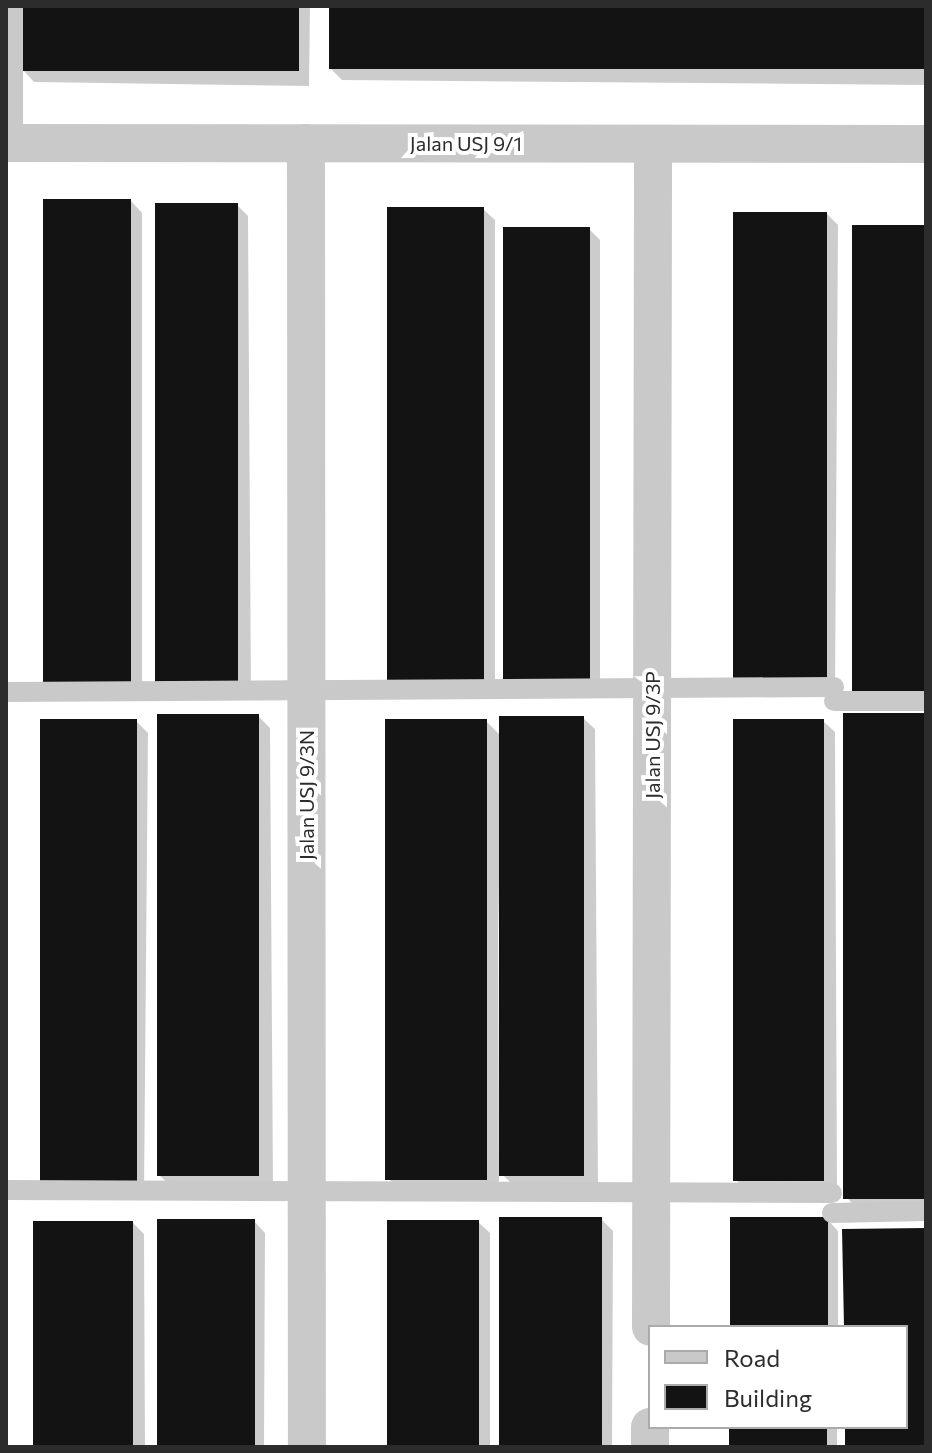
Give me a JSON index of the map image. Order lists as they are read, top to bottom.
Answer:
{
  "streets": {
    "street": ["Jalan USJ 9/1", "Jalan USJ 9/3P", "Jalan USJ 9/3N"]
  },
  "crossings": [
    ["Jalan USJ 9/1", "Jalan USJ 9/3P"],
    ["Jalan USJ 9/1", "Jalan USJ 9/3N"]
  ],
  "legend": ["Road", "Building"]
}
